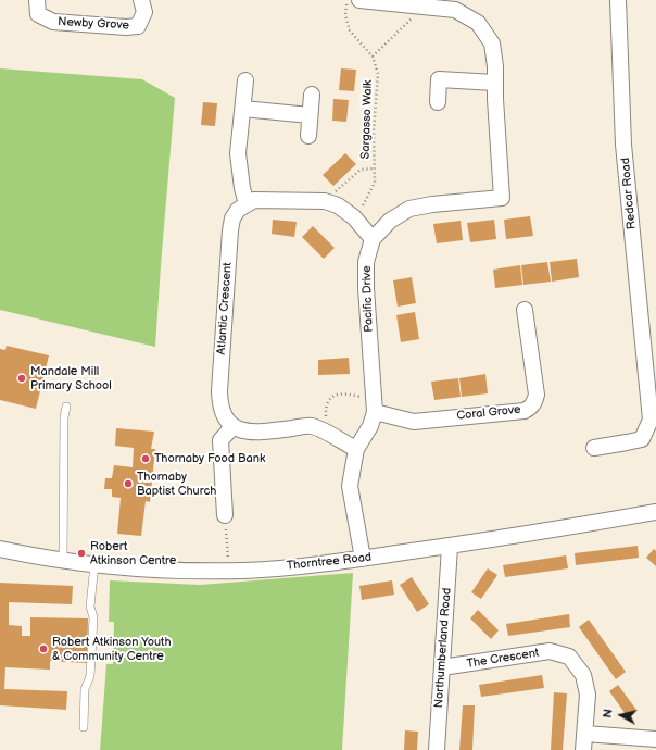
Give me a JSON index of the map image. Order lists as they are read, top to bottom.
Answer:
{
  "streets": {
    "street": [
      "Newby Grove",
      "Redcar Road",
      "Pacific Drive",
      "Atlantic Crescent",
      "Coral Grove",
      "Thorntree Road",
      "Northumberland Road",
      "The Crescent"
    ],
    "path": ["Sargasso Walk"]
  },
  "crossings": [
    ["Pacific Drive", "Coral Grove"],
    ["Pacific Drive", "Thorntree Road"],
    ["Thorntree Road", "Northumberland Road"],
    ["Northumberland Road", "The Crescent"]
  ],
  "places": [
    "Mandale Mill Primary School",
    "Thornaby Food Bank",
    "Thornaby Baptist Church",
    "Robert Atkinson Centre",
    "Robert Atkinson Youth & Community Centre"
  ],
  "north": "left"
}
